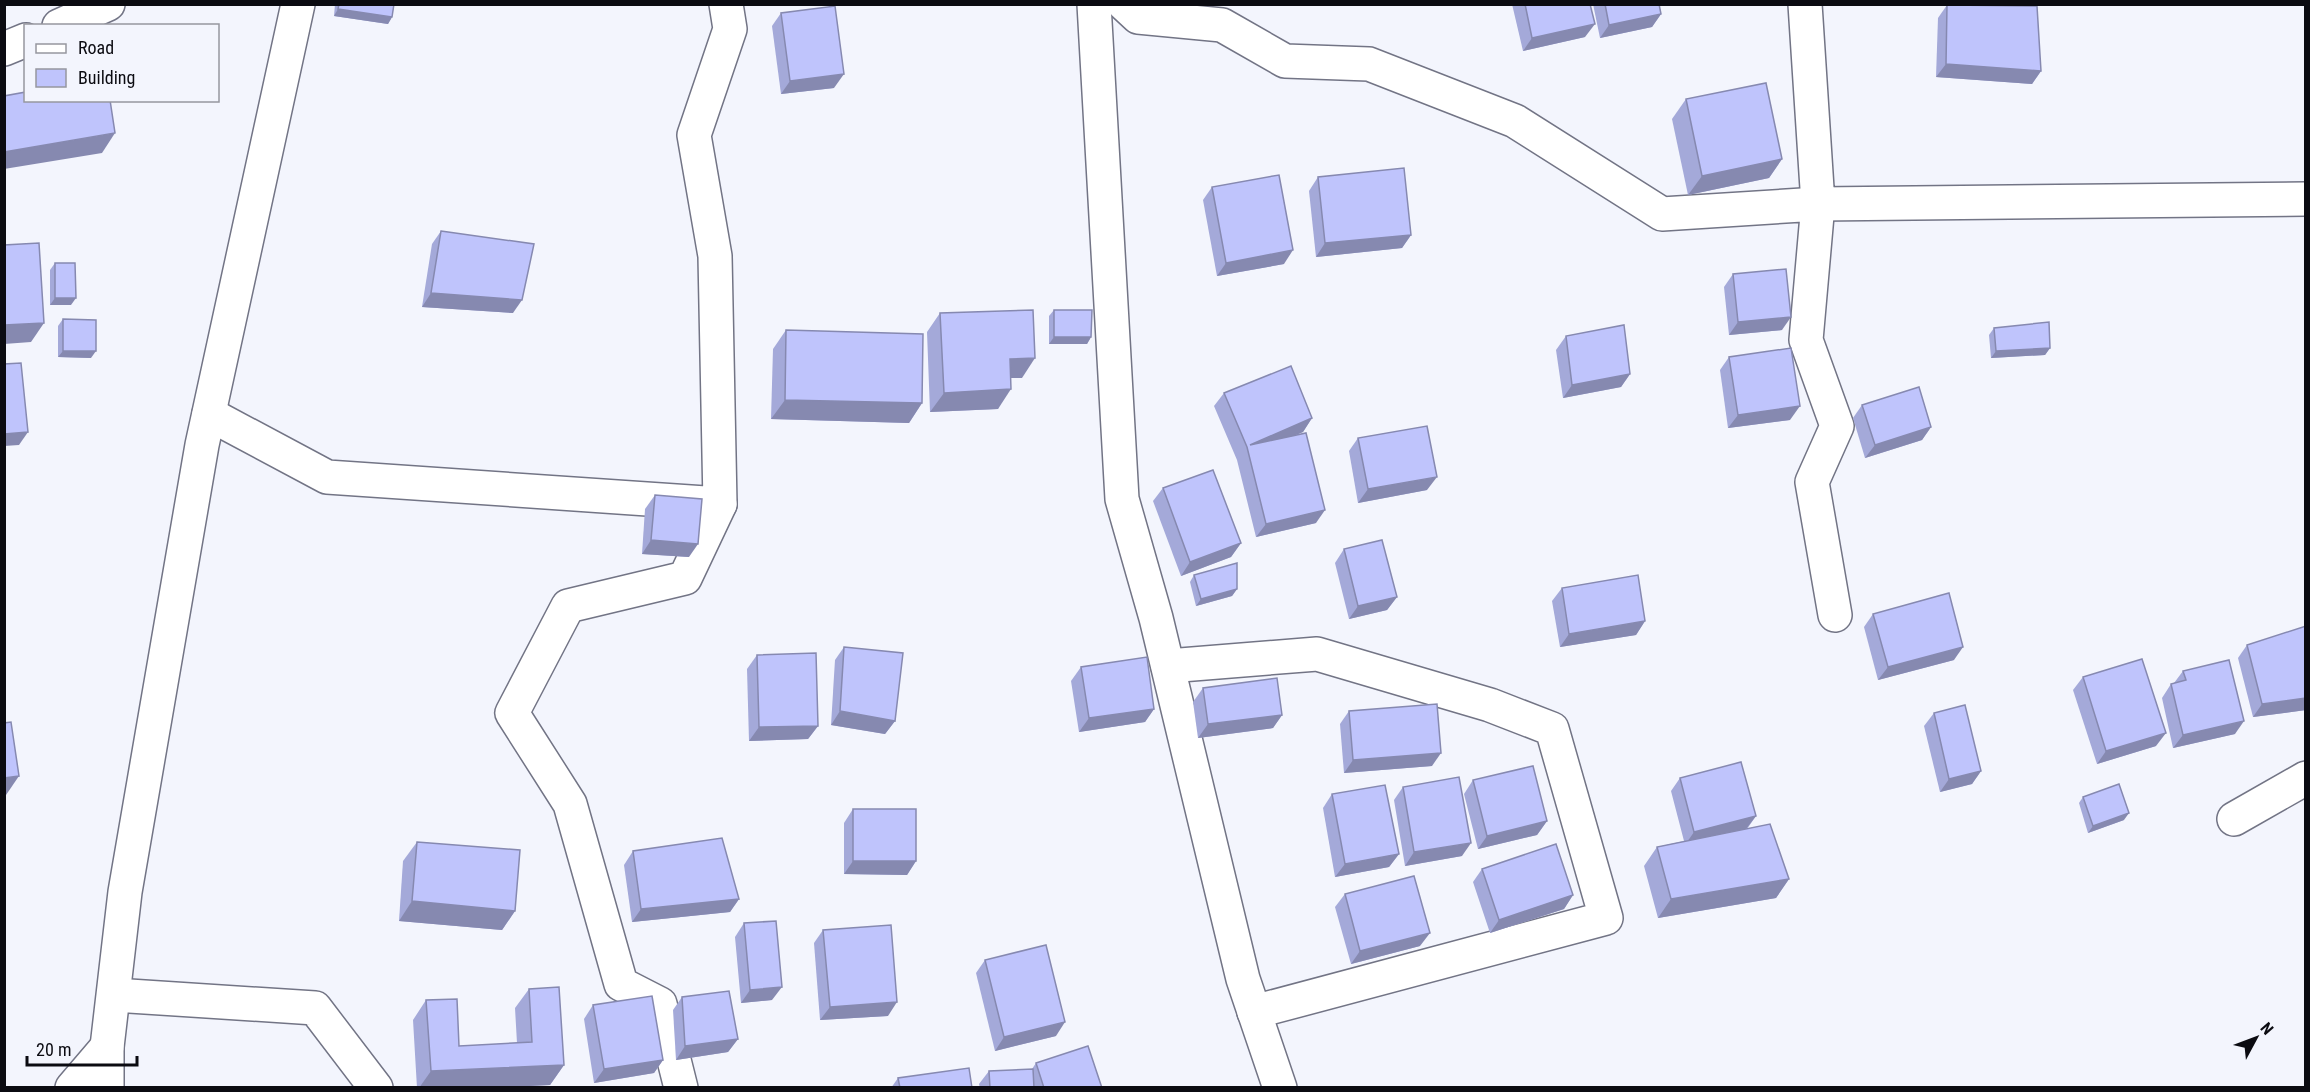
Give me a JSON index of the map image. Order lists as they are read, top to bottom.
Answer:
{
  "legend": ["Road", "Building"],
  "scale_bar": "20 m",
  "north": "top right"
}
